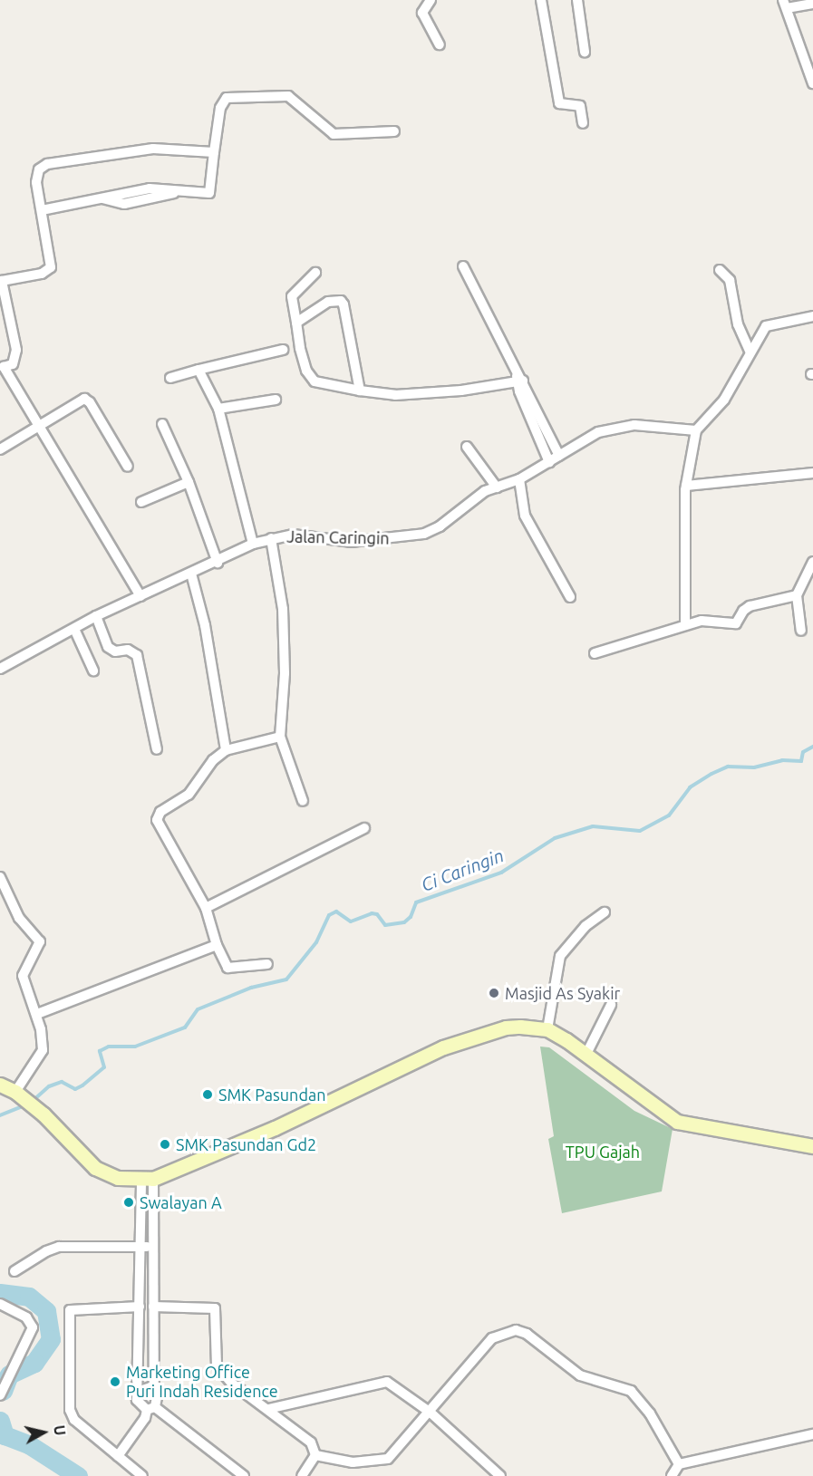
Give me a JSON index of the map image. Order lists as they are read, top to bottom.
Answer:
{
  "streets": {
    "street": ["Jalan Caringin"]
  },
  "water": ["Ci Caringin"],
  "parks": ["TPU Gajah"],
  "places": [
    "Masjid As Syakir",
    "SMK Pasundan",
    "SMK Pasundan Gd2",
    "Swalayan A",
    "Marketing Office Puri Indah Residence"
  ],
  "north": "right"
}
